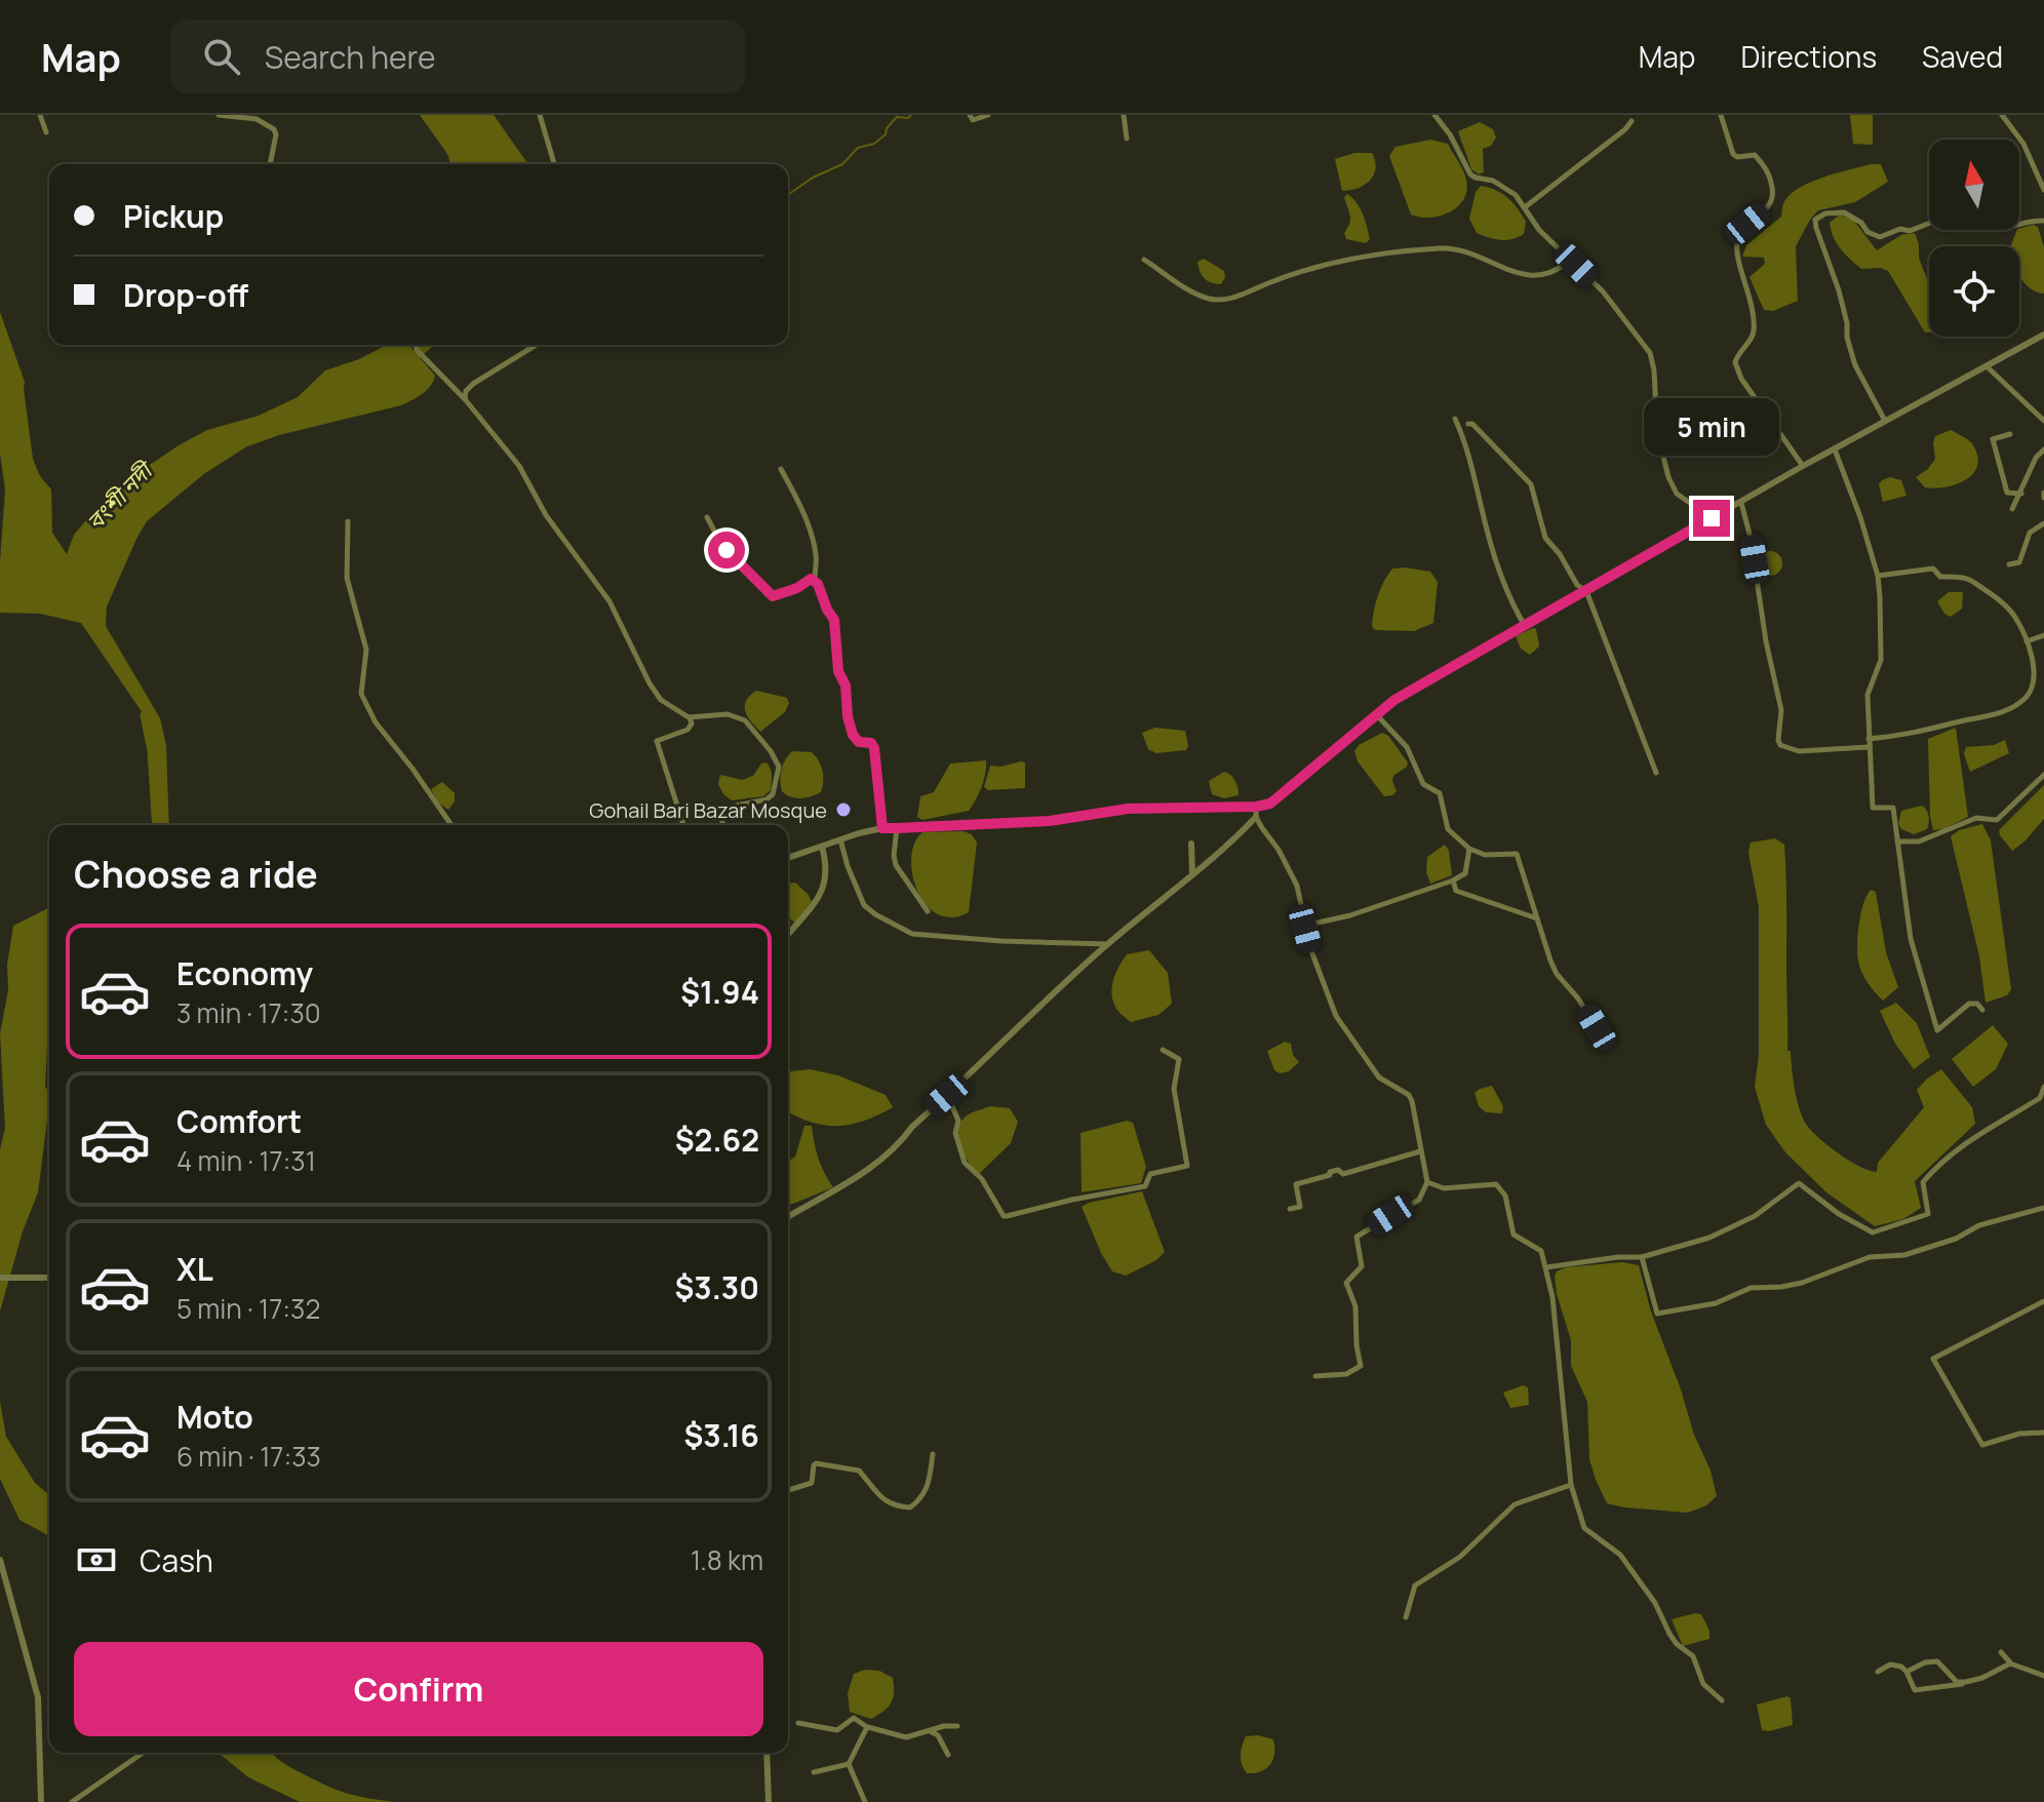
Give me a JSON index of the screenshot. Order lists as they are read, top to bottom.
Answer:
{
  "water": ["বংশী নদী"],
  "places": ["Gohail Bari Bazar Mosque"],
  "north": "top",
  "page": {
    "header": "Map",
    "search": "Search here",
    "nav": ["Map", "Directions", "Saved"],
    "banner": ["Pickup", "Drop-off"],
    "bubble": "5 min",
    "heading": "Choose a ride",
    "list": [
      {
        "name": "Economy",
        "note": "3 min · 17:30",
        "value": "$1.94"
      },
      {
        "name": "Comfort",
        "note": "4 min · 17:31",
        "value": "$2.62"
      },
      {
        "name": "XL",
        "note": "5 min · 17:32",
        "value": "$3.30"
      },
      {
        "name": "Moto",
        "note": "6 min · 17:33",
        "value": "$3.16"
      }
    ],
    "pay": ["Cash", "1.8 km"],
    "buttons": "Confirm"
  }
}
